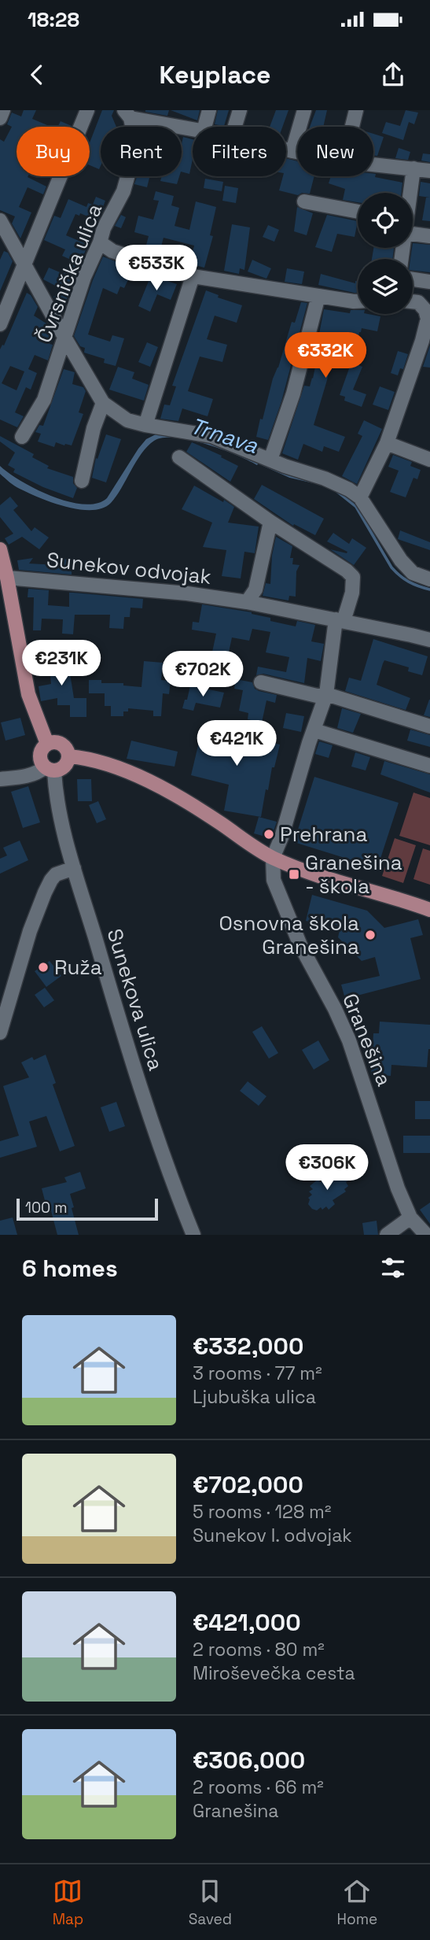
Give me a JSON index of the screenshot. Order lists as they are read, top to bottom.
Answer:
{
  "streets": {
    "street": [
      "Čvrsnička ulica",
      "Sunekov odvojak",
      "Sunekova ulica",
      "Granešina"
    ]
  },
  "water": ["Trnava"],
  "places": {
    "other": ["Prehrana", "Osnovna škola Granešina", "Ruža"],
    "transit": ["Granešina - škola"]
  },
  "scale_bar": "100 m",
  "page": {
    "status": "18:28",
    "header": "Keyplace",
    "chip": [
      "Buy",
      "Rent",
      "Filters",
      "New"
    ],
    "price": [
      "€533K",
      "€332K",
      "€231K",
      "€702K",
      "€421K",
      "€306K"
    ],
    "scale": "100 m",
    "heading": "6 homes",
    "list": [
      {
        "name": "€332,000",
        "note": "3 rooms · 77 m² · Ljubuška ulica"
      },
      {
        "name": "€702,000",
        "note": "5 rooms · 128 m² · Sunekov I. odvojak"
      },
      {
        "name": "€421,000",
        "note": "2 rooms · 80 m² · Miroševečka cesta"
      },
      {
        "name": "€306,000",
        "note": "2 rooms · 66 m² · Granešina"
      }
    ],
    "tabs": ["Map", "Saved", "Home"]
  }
}
